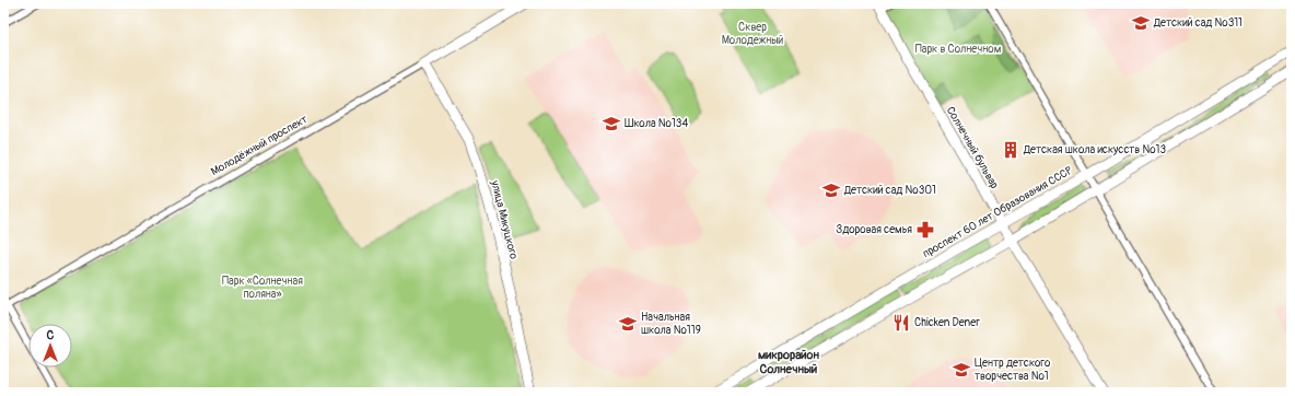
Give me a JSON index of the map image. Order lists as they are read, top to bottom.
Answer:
{
  "streets": {
    "main road": [
      "Молодёжный проспект",
      "Солнечный бульвар",
      "проспект 60 лет Образования СССР",
      "улица Микуцкого"
    ]
  },
  "crossings": [
    ["Молодёжный проспект", "улица Микуцкого"],
    ["Солнечный бульвар", "проспект 60 лет Образования СССР"]
  ],
  "districts": ["микрорайон Солнечный"],
  "parks": ["Сквер Молодежный", "Парк в Солнечном", "Парк «Солнечная поляна»"],
  "places": {
    "school or university": [
      "Детский сад №311",
      "Школа №134",
      "Детский сад №301",
      "Начальная школа №119",
      "Центр детского творчества №1"
    ],
    "building": ["Детская школа искусств №13"],
    "pharmacy": ["Здоровая семья"],
    "restaurant": ["Chicken Dener"]
  },
  "north": "top"
}
